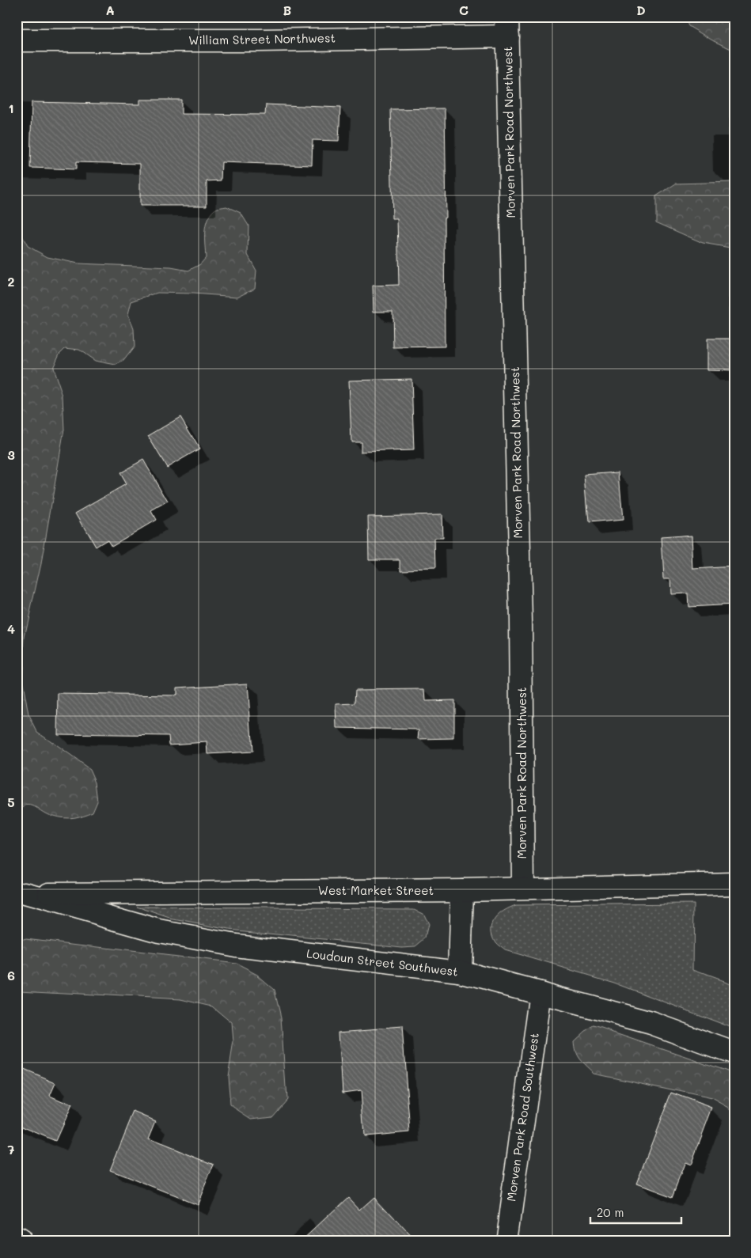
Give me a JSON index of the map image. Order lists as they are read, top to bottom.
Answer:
{
  "streets": {
    "street": [
      "William Street Northwest",
      "Morven Park Road Northwest",
      "West Market Street",
      "Loudoun Street Southwest",
      "Morven Park Road Southwest"
    ]
  },
  "crossings": [
    ["William Street Northwest", "Morven Park Road Northwest"],
    ["Morven Park Road Northwest", "West Market Street"],
    ["West Market Street", "Loudoun Street Southwest"],
    ["Loudoun Street Southwest", "Morven Park Road Southwest"]
  ],
  "scale_bar": "20 m",
  "grid": {
    "columns": [
      "A",
      "B",
      "C",
      "D"
    ],
    "rows": [
      "1",
      "2",
      "3",
      "4",
      "5",
      "6",
      "7"
    ]
  }
}
